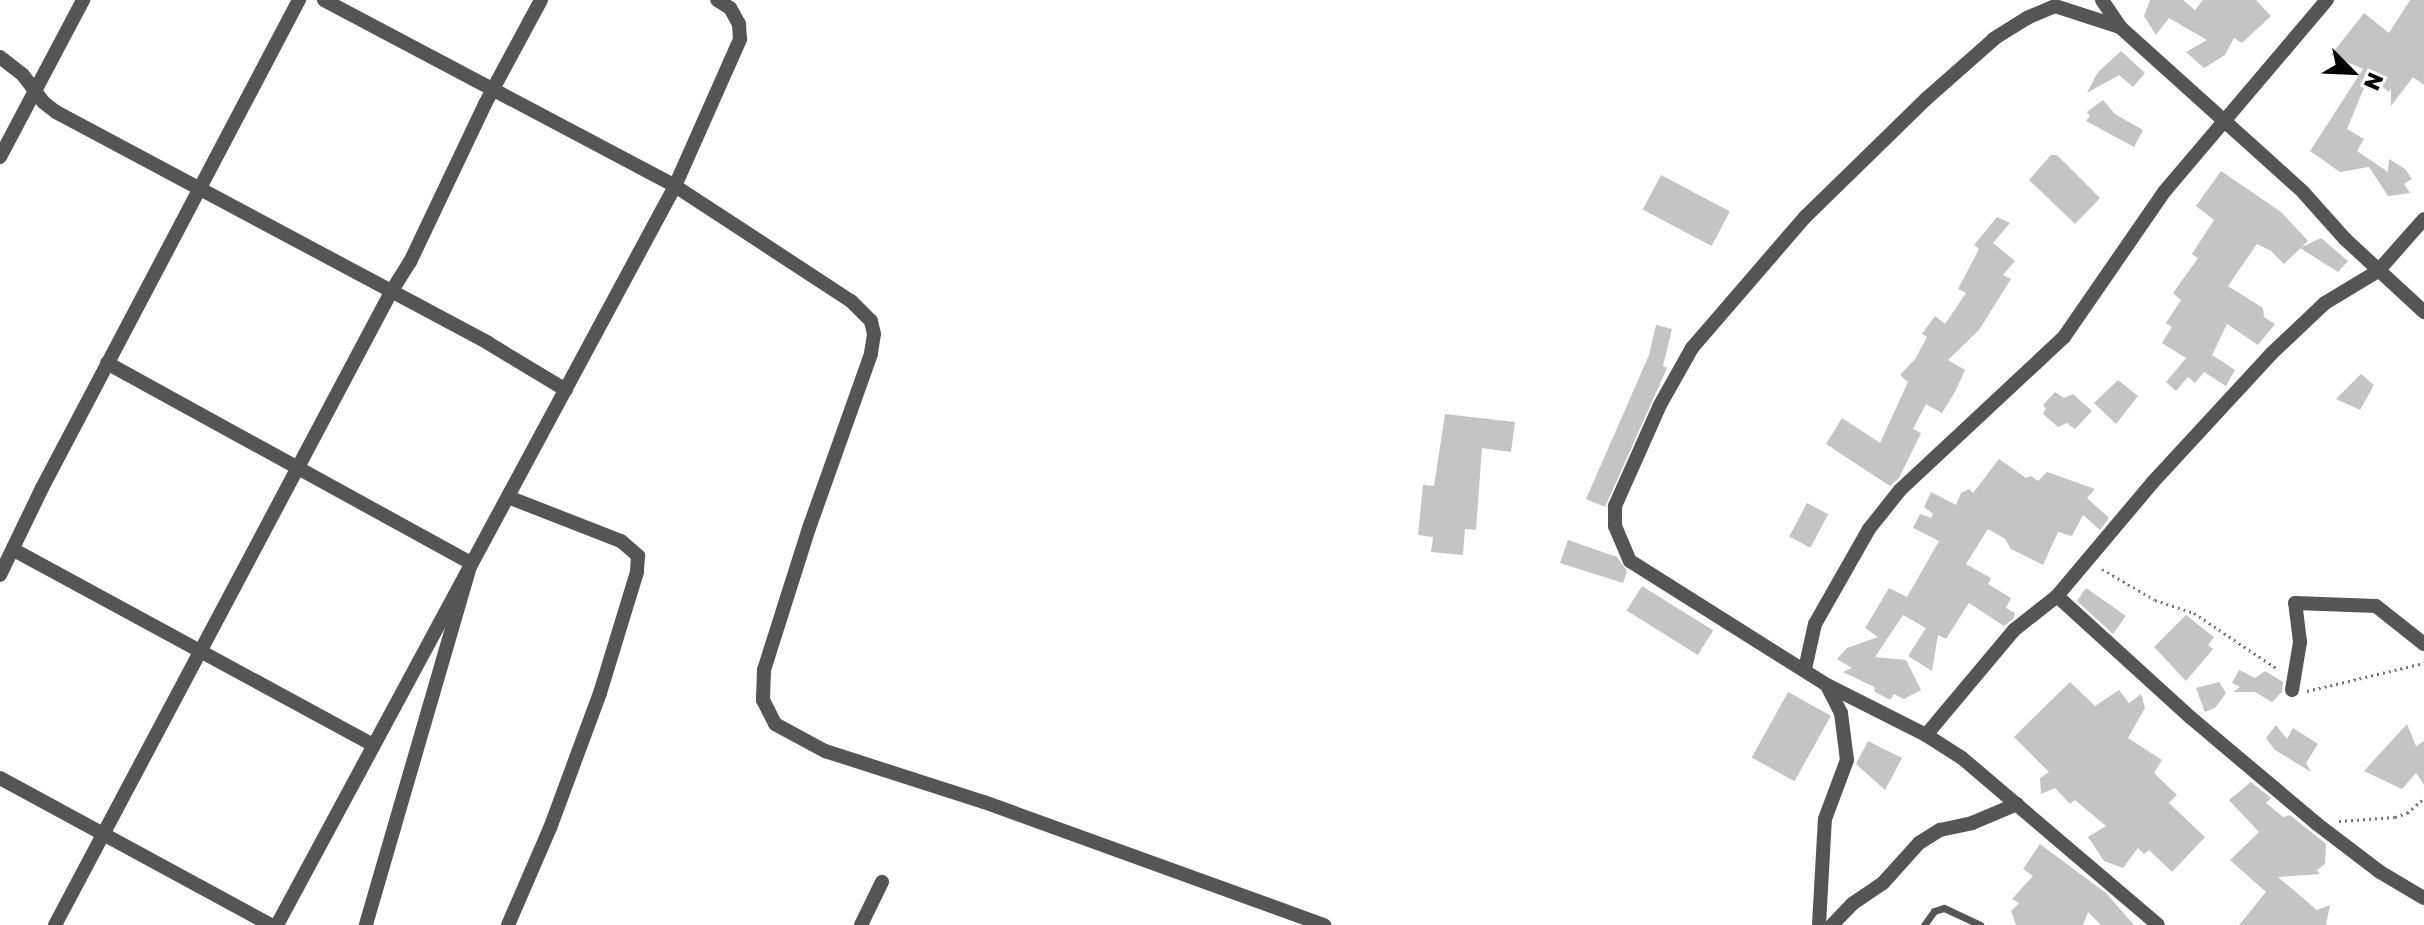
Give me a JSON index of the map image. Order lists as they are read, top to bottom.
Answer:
{
  "north": "bottom right"
}
